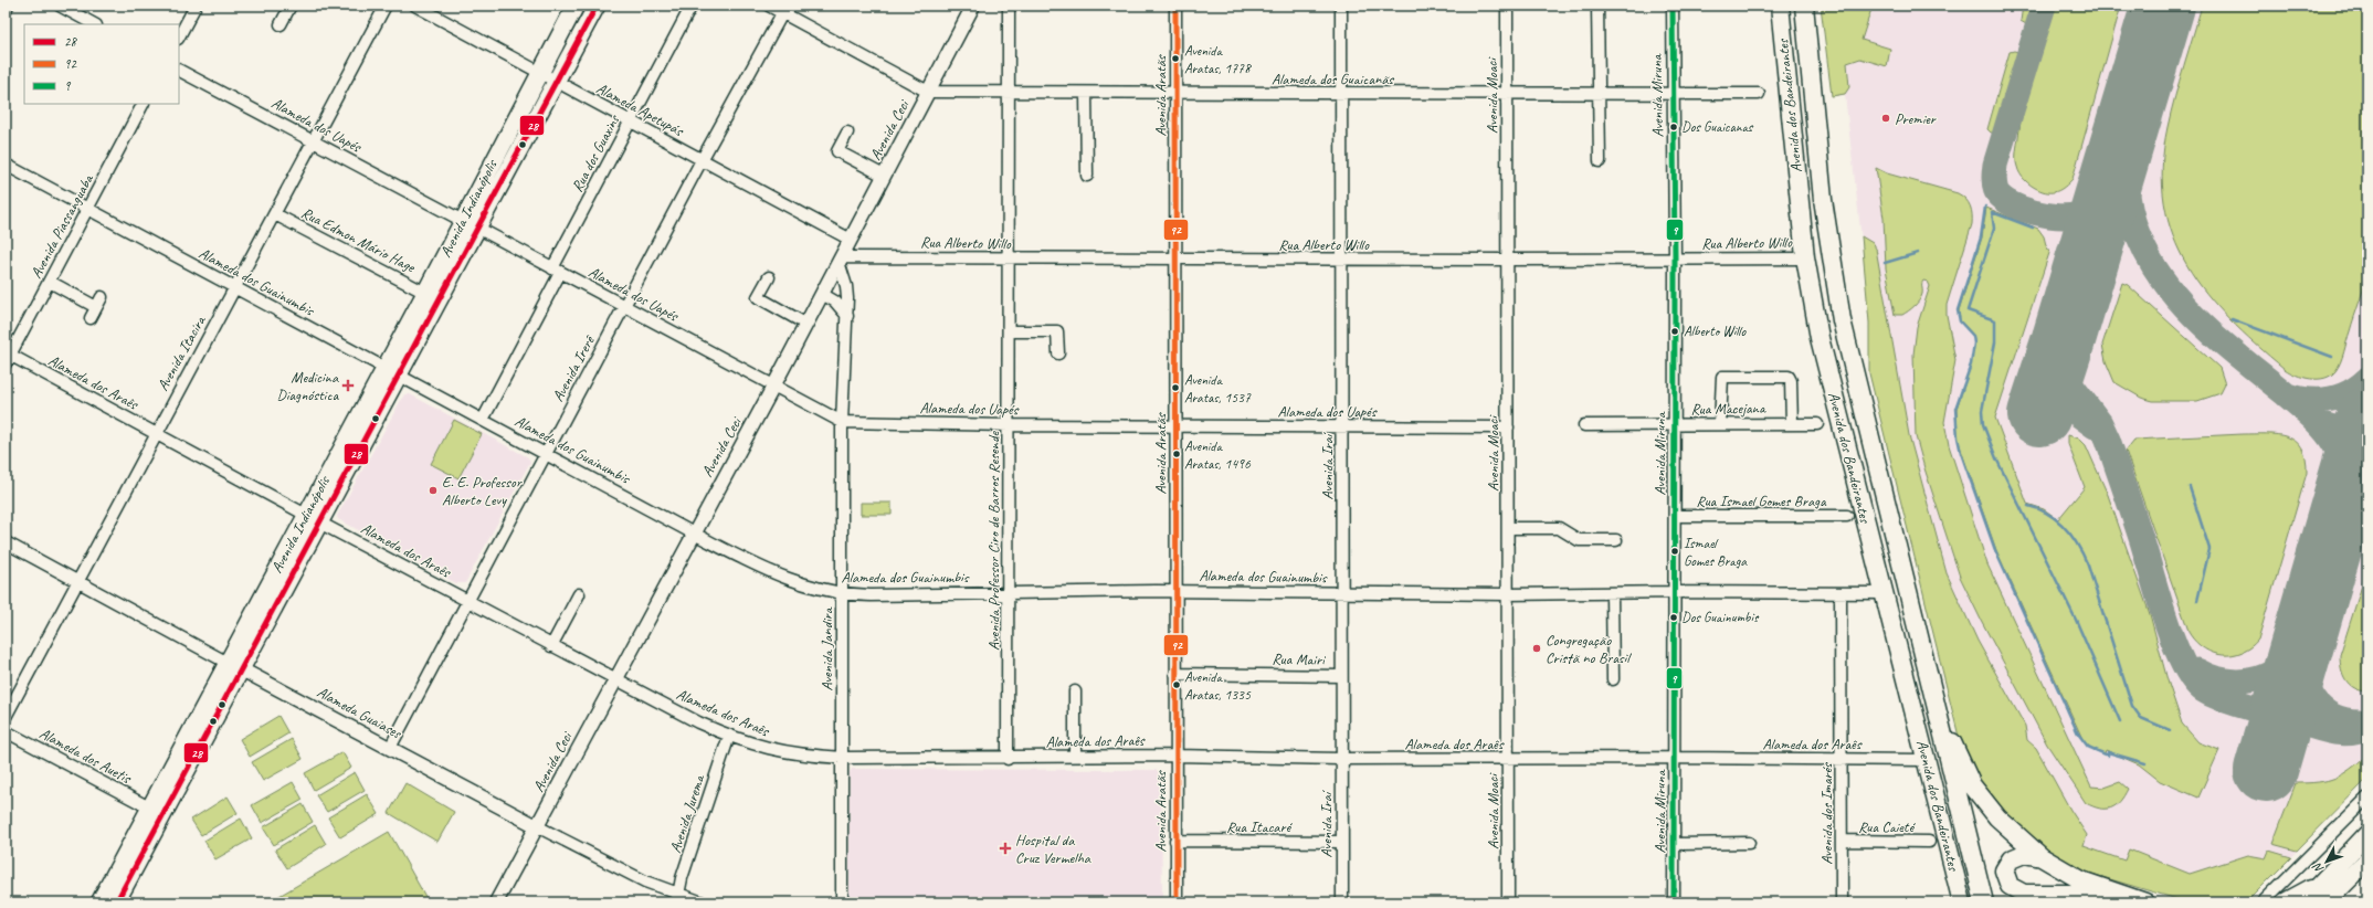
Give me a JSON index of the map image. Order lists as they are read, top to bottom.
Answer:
{
  "streets": {
    "highway": ["Avenida dos Bandeirantes"],
    "main road": ["Avenida Indianópolis"],
    "street": [
      "Alameda dos Guaicanãs",
      "Avenida Aratãs",
      "Avenida Moaci",
      "Avenida Miruna",
      "Alameda Apetupás",
      "Alameda dos Uapés",
      "Avenida Ceci",
      "Rua dos Guaxins",
      "Avenida Piassanguaba",
      "Rua Edmon Mário Hage",
      "Rua Alberto Willo",
      "Alameda dos Guainumbis",
      "Avenida Itacira",
      "Avenida Irerê",
      "Alameda dos Araês",
      "Rua Macejana",
      "Avenida Iraí",
      "Rua Ismael Gomes Braga",
      "Avenida Professor Ciro de Barros Resende",
      "Avenida Jandira",
      "Rua Mairi",
      "Alameda Guaiases",
      "Alameda dos Auetis",
      "Avenida Jurema",
      "Avenida dos Imarés",
      "Rua Itacaré",
      "Rua Caieté"
    ]
  },
  "crossings": [
    ["Alameda dos Guaicanãs", "Avenida Aratãs"],
    ["Alameda dos Guaicanãs", "Avenida Moaci"],
    ["Alameda dos Guaicanãs", "Avenida Miruna"],
    ["Alameda dos Guaicanãs", "Avenida Ceci"],
    ["Alameda dos Guaicanãs", "Avenida Irerê"],
    ["Alameda dos Guaicanãs", "Avenida Iraí"],
    ["Alameda dos Guaicanãs", "Avenida Professor Ciro de Barros Resende"],
    ["Avenida Aratãs", "Alameda dos Uapés"],
    ["Avenida Aratãs", "Rua Alberto Willo"],
    ["Avenida Aratãs", "Alameda dos Guainumbis"],
    ["Avenida Aratãs", "Alameda dos Araês"],
    ["Avenida Aratãs", "Rua Mairi"],
    ["Avenida Aratãs", "Rua Itacaré"],
    ["Avenida Moaci", "Alameda dos Uapés"],
    ["Avenida Moaci", "Rua Alberto Willo"],
    ["Avenida Moaci", "Alameda dos Guainumbis"],
    ["Avenida Moaci", "Alameda dos Araês"],
    ["Avenida Miruna", "Rua Alberto Willo"],
    ["Avenida Miruna", "Alameda dos Guainumbis"],
    ["Avenida Miruna", "Alameda dos Araês"],
    ["Avenida Miruna", "Rua Macejana"],
    ["Avenida Miruna", "Rua Ismael Gomes Braga"],
    ["Avenida dos Bandeirantes", "Rua Alberto Willo"],
    ["Avenida dos Bandeirantes", "Alameda dos Guainumbis"],
    ["Avenida dos Bandeirantes", "Alameda dos Araês"],
    ["Alameda Apetupás", "Avenida Ceci"],
    ["Alameda Apetupás", "Rua dos Guaxins"],
    ["Alameda Apetupás", "Avenida Indianópolis"],
    ["Alameda Apetupás", "Avenida Irerê"],
    ["Alameda dos Uapés", "Avenida Ceci"],
    ["Alameda dos Uapés", "Rua dos Guaxins"],
    ["Alameda dos Uapés", "Avenida Indianópolis"],
    ["Alameda dos Uapés", "Avenida Itacira"],
    ["Alameda dos Uapés", "Avenida Irerê"],
    ["Alameda dos Uapés", "Avenida Iraí"],
    ["Alameda dos Uapés", "Avenida Professor Ciro de Barros Resende"],
    ["Alameda dos Uapés", "Avenida Jandira"],
    ["Avenida Ceci", "Rua Alberto Willo"],
    ["Avenida Ceci", "Alameda dos Guainumbis"],
    ["Avenida Ceci", "Alameda dos Araês"],
    ["Avenida Ceci", "Avenida Jandira"],
    ["Avenida Ceci", "Alameda Guaiases"],
    ["Rua dos Guaxins", "Alameda dos Guainumbis"],
    ["Avenida Indianópolis", "Rua Edmon Mário Hage"],
    ["Avenida Indianópolis", "Alameda dos Guainumbis"],
    ["Avenida Indianópolis", "Alameda dos Araês"],
    ["Avenida Indianópolis", "Alameda Guaiases"],
    ["Avenida Indianópolis", "Alameda dos Auetis"],
    ["Avenida Piassanguaba", "Alameda dos Guainumbis"],
    ["Avenida Piassanguaba", "Alameda dos Araês"],
    ["Rua Edmon Mário Hage", "Avenida Itacira"],
    ["Rua Alberto Willo", "Avenida Iraí"],
    ["Rua Alberto Willo", "Avenida Professor Ciro de Barros Resende"],
    ["Rua Alberto Willo", "Avenida Jandira"],
    ["Alameda dos Guainumbis", "Avenida Itacira"],
    ["Alameda dos Guainumbis", "Avenida Irerê"],
    ["Alameda dos Guainumbis", "Avenida Iraí"],
    ["Alameda dos Guainumbis", "Avenida Professor Ciro de Barros Resende"],
    ["Alameda dos Guainumbis", "Avenida Jandira"],
    ["Alameda dos Guainumbis", "Avenida dos Imarés"],
    ["Avenida Itacira", "Alameda dos Araês"],
    ["Avenida Itacira", "Alameda Guaiases"],
    ["Avenida Irerê", "Alameda dos Araês"],
    ["Avenida Irerê", "Alameda Guaiases"],
    ["Alameda dos Araês", "Avenida Iraí"],
    ["Alameda dos Araês", "Avenida Professor Ciro de Barros Resende"],
    ["Alameda dos Araês", "Avenida Jandira"],
    ["Alameda dos Araês", "Avenida Jurema"],
    ["Alameda dos Araês", "Avenida dos Imarés"],
    ["Avenida Iraí", "Rua Mairi"],
    ["Avenida Iraí", "Rua Itacaré"],
    ["Alameda Guaiases", "Avenida Jurema"],
    ["Avenida dos Imarés", "Rua Caieté"]
  ],
  "places": {
    "other": [
      "Avenida Aratas, 1778",
      "Premier",
      "Dos Guaicanas",
      "Alberto Willo",
      "Avenida Aratas, 1537",
      "Avenida Aratas, 1496",
      "E. E. Professor Alberto Levy",
      "Ismael Gomes Braga",
      "Dos Guainumbis",
      "Congregação Cristã no Brasil",
      "Avenida Aratas, 1335"
    ],
    "health": ["Medicina Diagnóstica", "Hospital da Cruz Vermelha"]
  },
  "lines": ["transit line 28", "transit line 92", "transit line 9"],
  "legend": ["28", "92", "9"],
  "north": "bottom left"
}
